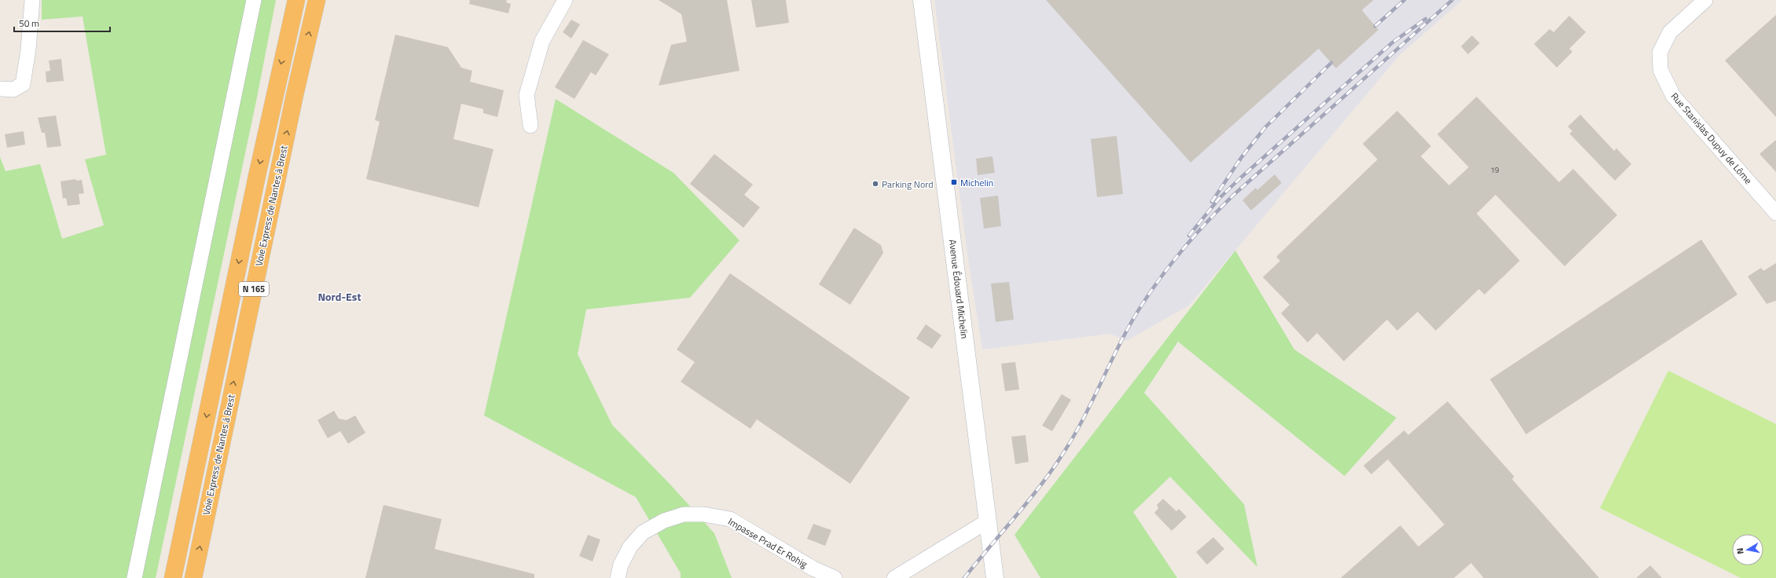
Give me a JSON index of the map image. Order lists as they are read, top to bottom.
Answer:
{
  "streets": {
    "highway": ["Voie Express de Nantes à Brest", "N 165"],
    "main road": ["Avenue Édouard Michelin"],
    "street": ["Rue Stanislas Dupuy de Lôme", "Impasse Prad Er Rohig"]
  },
  "districts": ["Nord-Est"],
  "places": {
    "transit": ["Michelin"],
    "other": ["Parking Nord"]
  },
  "house_numbers": ["19"],
  "scale_bar": "50 m",
  "north": "left"
}
